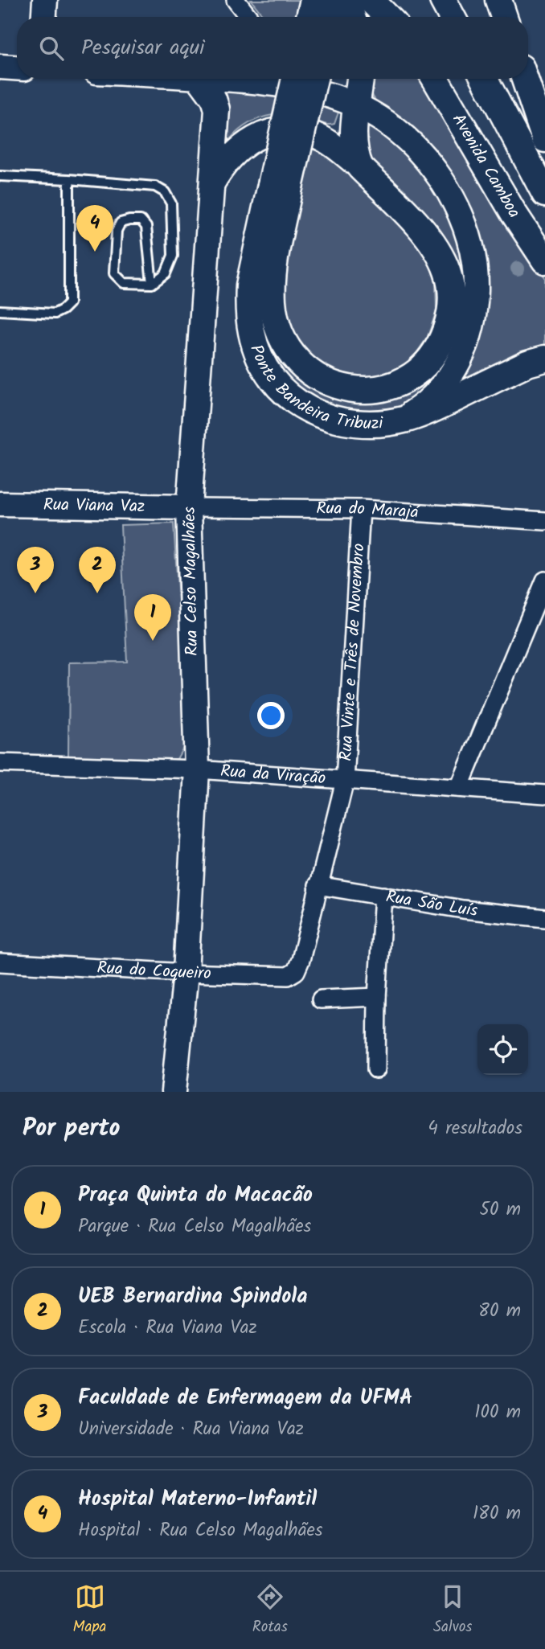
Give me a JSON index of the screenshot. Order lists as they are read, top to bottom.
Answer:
{
  "streets": {
    "main road": [
      "Avenida Camboa",
      "Ponte Bandeira Tribuzi",
      "Rua Viana Vaz",
      "Rua Celso Magalhães"
    ],
    "street": [
      "Rua do Marajá",
      "Rua Vinte e Três de Novembro",
      "Rua da Viração",
      "Rua São Luís",
      "Rua do Coqueiro"
    ]
  },
  "crossings": [
    ["Ponte Bandeira Tribuzi", "Rua Celso Magalhães"],
    ["Rua Viana Vaz", "Rua do Marajá"],
    ["Rua Viana Vaz", "Rua Celso Magalhães"],
    ["Rua do Marajá", "Rua Celso Magalhães"],
    ["Rua do Marajá", "Rua Vinte e Três de Novembro"],
    ["Rua Celso Magalhães", "Rua da Viração"],
    ["Rua Celso Magalhães", "Rua do Coqueiro"],
    ["Rua Vinte e Três de Novembro", "Rua da Viração"],
    ["Rua Vinte e Três de Novembro", "Rua São Luís"],
    ["Rua Vinte e Três de Novembro", "Rua do Coqueiro"]
  ],
  "page": {
    "search": "Pesquisar aqui",
    "pins": [
      "4",
      "2",
      "3",
      "1"
    ],
    "heading": ["Por perto", "4 resultados"],
    "list": [
      {
        "mark": "1",
        "name": "Praça Quinta do Macacão",
        "note": "Parque · Rua Celso Magalhães",
        "value": "50 m"
      },
      {
        "mark": "2",
        "name": "UEB Bernardina Spindola",
        "note": "Escola · Rua Viana Vaz",
        "value": "80 m"
      },
      {
        "mark": "3",
        "name": "Faculdade de Enfermagem da UFMA",
        "note": "Universidade · Rua Viana Vaz",
        "value": "100 m"
      },
      {
        "mark": "4",
        "name": "Hospital Materno-Infantil",
        "note": "Hospital · Rua Celso Magalhães",
        "value": "180 m"
      }
    ],
    "nav": ["Mapa", "Rotas", "Salvos"]
  }
}
